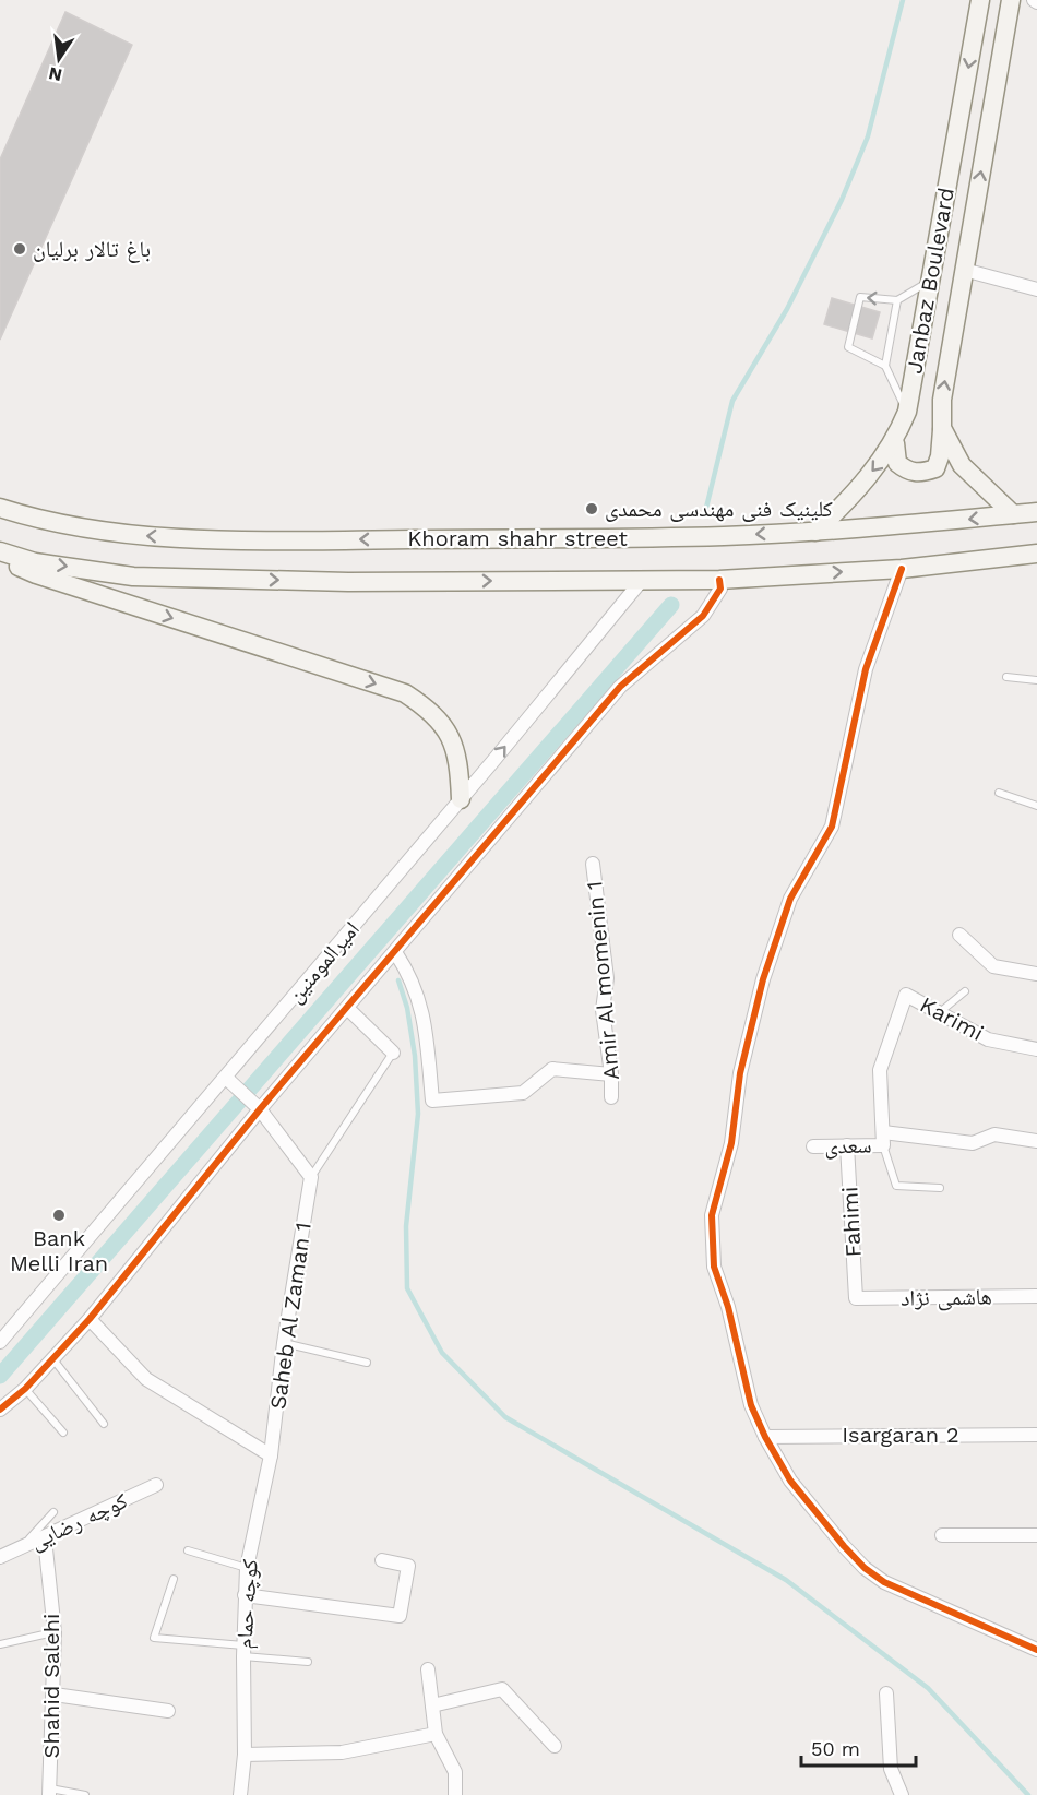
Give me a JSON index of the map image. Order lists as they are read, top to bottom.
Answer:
{
  "streets": {
    "main road": ["Janbaz Boulevard", "Khoram shahr street"],
    "street": [
      "امیرالمومنین",
      "Amir Al momenin 1",
      "Karimi",
      "سعدی",
      "Fahimi",
      "هاشمی نژاد",
      "Saheb Al Zaman 1",
      "Isargaran 2",
      "کوچه رضایی",
      "کوچه حمام",
      "Shahid Salehi"
    ]
  },
  "crossings": [
    ["Janbaz Boulevard", "Khoram shahr street"],
    ["Khoram shahr street", "امیرالمومنین"],
    ["Karimi", "سعدی"],
    ["سعدی", "Fahimi"],
    ["Fahimi", "هاشمی نژاد"],
    ["Saheb Al Zaman 1", "کوچه حمام"],
    ["کوچه رضایی", "Shahid Salehi"]
  ],
  "places": ["باغ تالار برلیان", "کلینیک فنی مهندسی محمدی", "Bank Melli Iran"],
  "scale_bar": "50 m",
  "north": "bottom"
}
